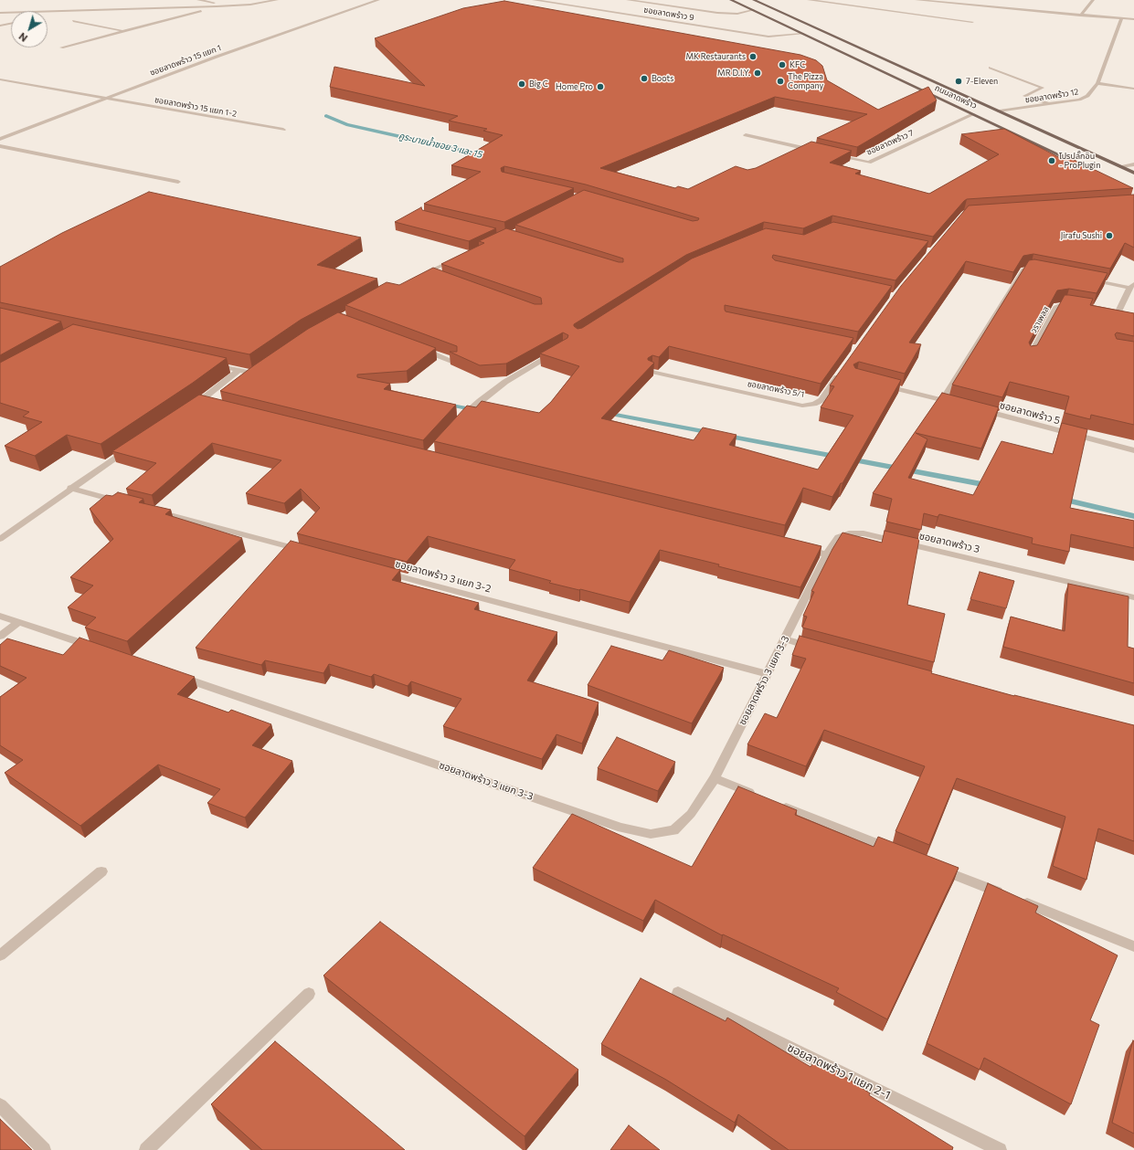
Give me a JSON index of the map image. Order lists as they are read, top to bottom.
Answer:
{
  "streets": {
    "main road": ["ถนนลาดพร้าว"],
    "street": [
      "ซอยลาดพร้าว 9",
      "ซอยลาดพร้าว 15 แยก 1",
      "ซอยลาดพร้าว 12",
      "ซอยลาดพร้าว 15 แยก 1-2",
      "ซอยลาดพร้าว 7",
      "วราเพลส",
      "ซอยลาดพร้าว 5/1",
      "ซอยลาดพร้าว 5",
      "ซอยลาดพร้าว 3",
      "ซอยลาดพร้าว 3 แยก 3-2",
      "ซอยลาดพร้าว 3 แยก 3-3",
      "ซอยลาดพร้าว 1 แยก 2-1"
    ]
  },
  "crossings": [
    ["ซอยลาดพร้าว 9", "ถนนลาดพร้าว"],
    ["ซอยลาดพร้าว 15 แยก 1", "ซอยลาดพร้าว 15 แยก 1-2"],
    ["ซอยลาดพร้าว 12", "ถนนลาดพร้าว"],
    ["ถนนลาดพร้าว", "ซอยลาดพร้าว 7"],
    ["ซอยลาดพร้าว 3", "ซอยลาดพร้าว 3 แยก 3-3"],
    ["ซอยลาดพร้าว 3 แยก 3-2", "ซอยลาดพร้าว 3 แยก 3-3"]
  ],
  "water": ["คูระบายน้ำซอย 3 และ 15"],
  "places": [
    "MK Restaurants",
    "KFC",
    "MR D.I.Y.",
    "Boots",
    "The Pizza Company",
    "7-Eleven",
    "Big C",
    "Home Pro",
    "โปรปลั๊กอิน - ProPlugin",
    "Jirafu Sushi"
  ],
  "north": "bottom left"
}
